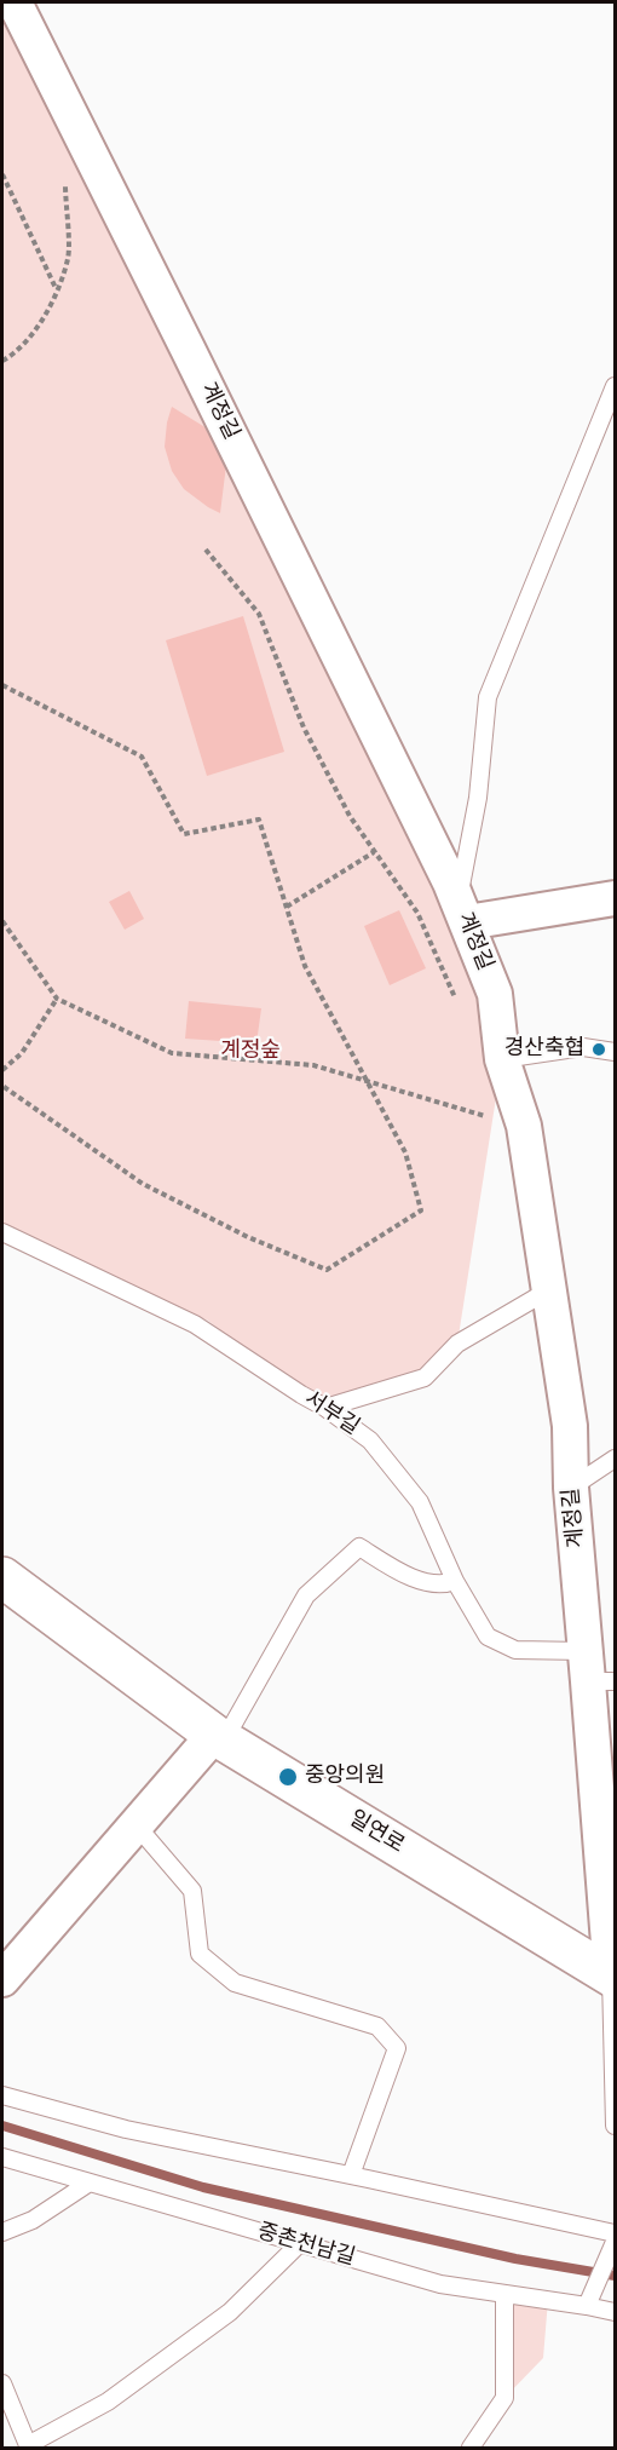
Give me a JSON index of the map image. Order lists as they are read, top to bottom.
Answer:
{
  "streets": {
    "street": ["계정길", "일연로"],
    "lane": ["서부길", "중촌천남길"]
  },
  "crossings": [
    ["계정길", "서부길"],
    ["계정길", "일연로"]
  ],
  "parks": ["계정숲"],
  "places": ["경산축협", "중앙의원"]
}
